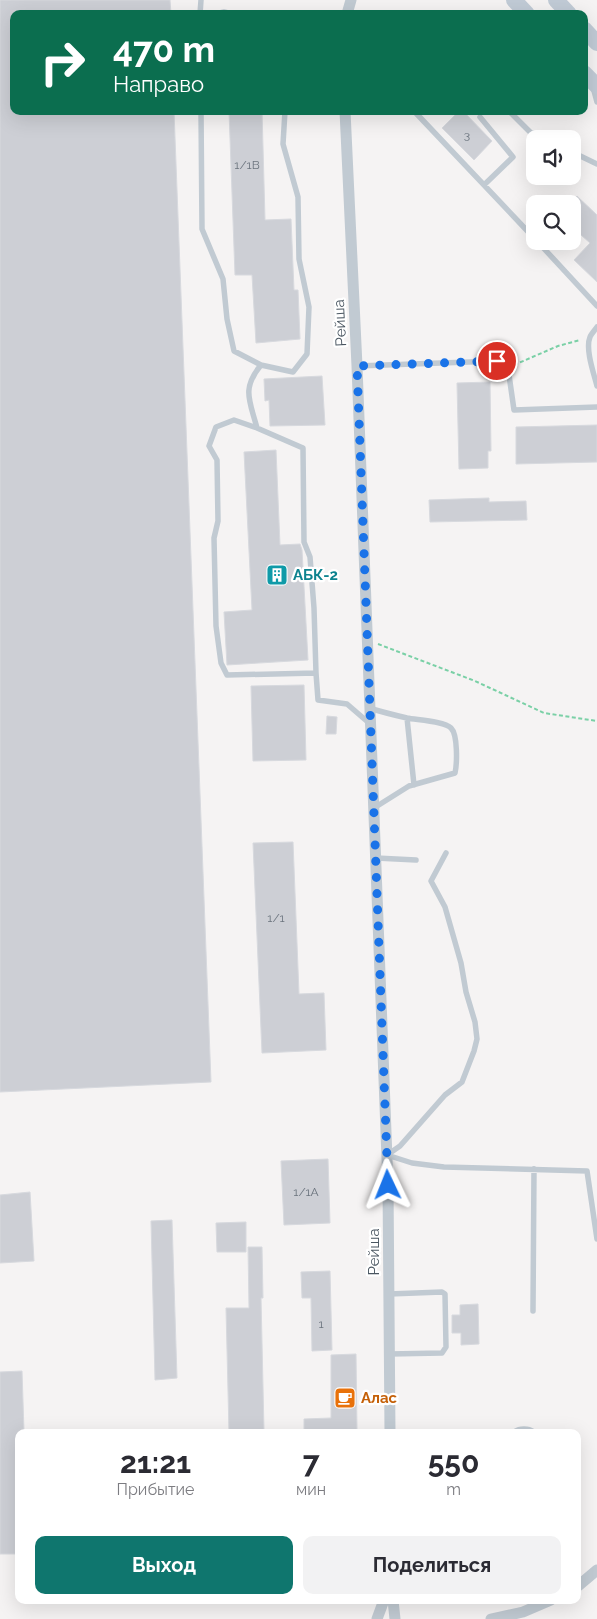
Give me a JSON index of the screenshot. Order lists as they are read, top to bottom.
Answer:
{
  "streets": {
    "street": ["Рейша"]
  },
  "places": {
    "building": ["АБК-2"],
    "cafe": ["Алас"]
  },
  "house_numbers": [
    "3",
    "1/1В",
    "1/1",
    "1/1А",
    "1"
  ],
  "page": {
    "turn": ["470 m", "Направо"],
    "eta": [
      "21:21",
      "Прибытие",
      "7",
      "мин",
      "550",
      "m"
    ],
    "buttons": ["Выход", "Поделиться"]
  }
}
